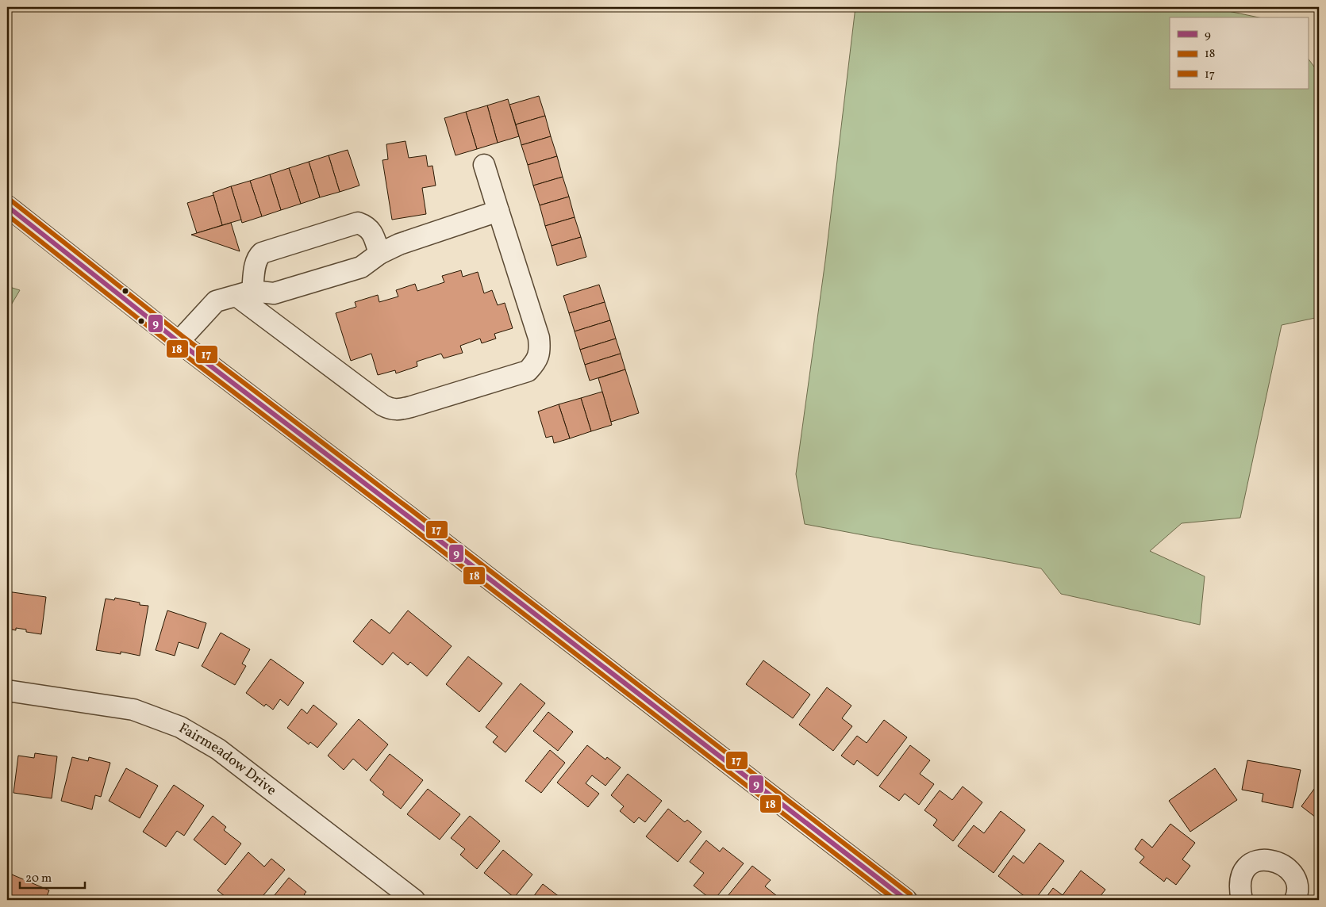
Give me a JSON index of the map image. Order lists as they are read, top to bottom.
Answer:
{
  "streets": {
    "street": ["Fairmeadow Drive"]
  },
  "lines": ["transit line 17", "transit line 9", "transit line 18"],
  "legend": ["9", "18", "17"],
  "scale_bar": "20 m"
}
